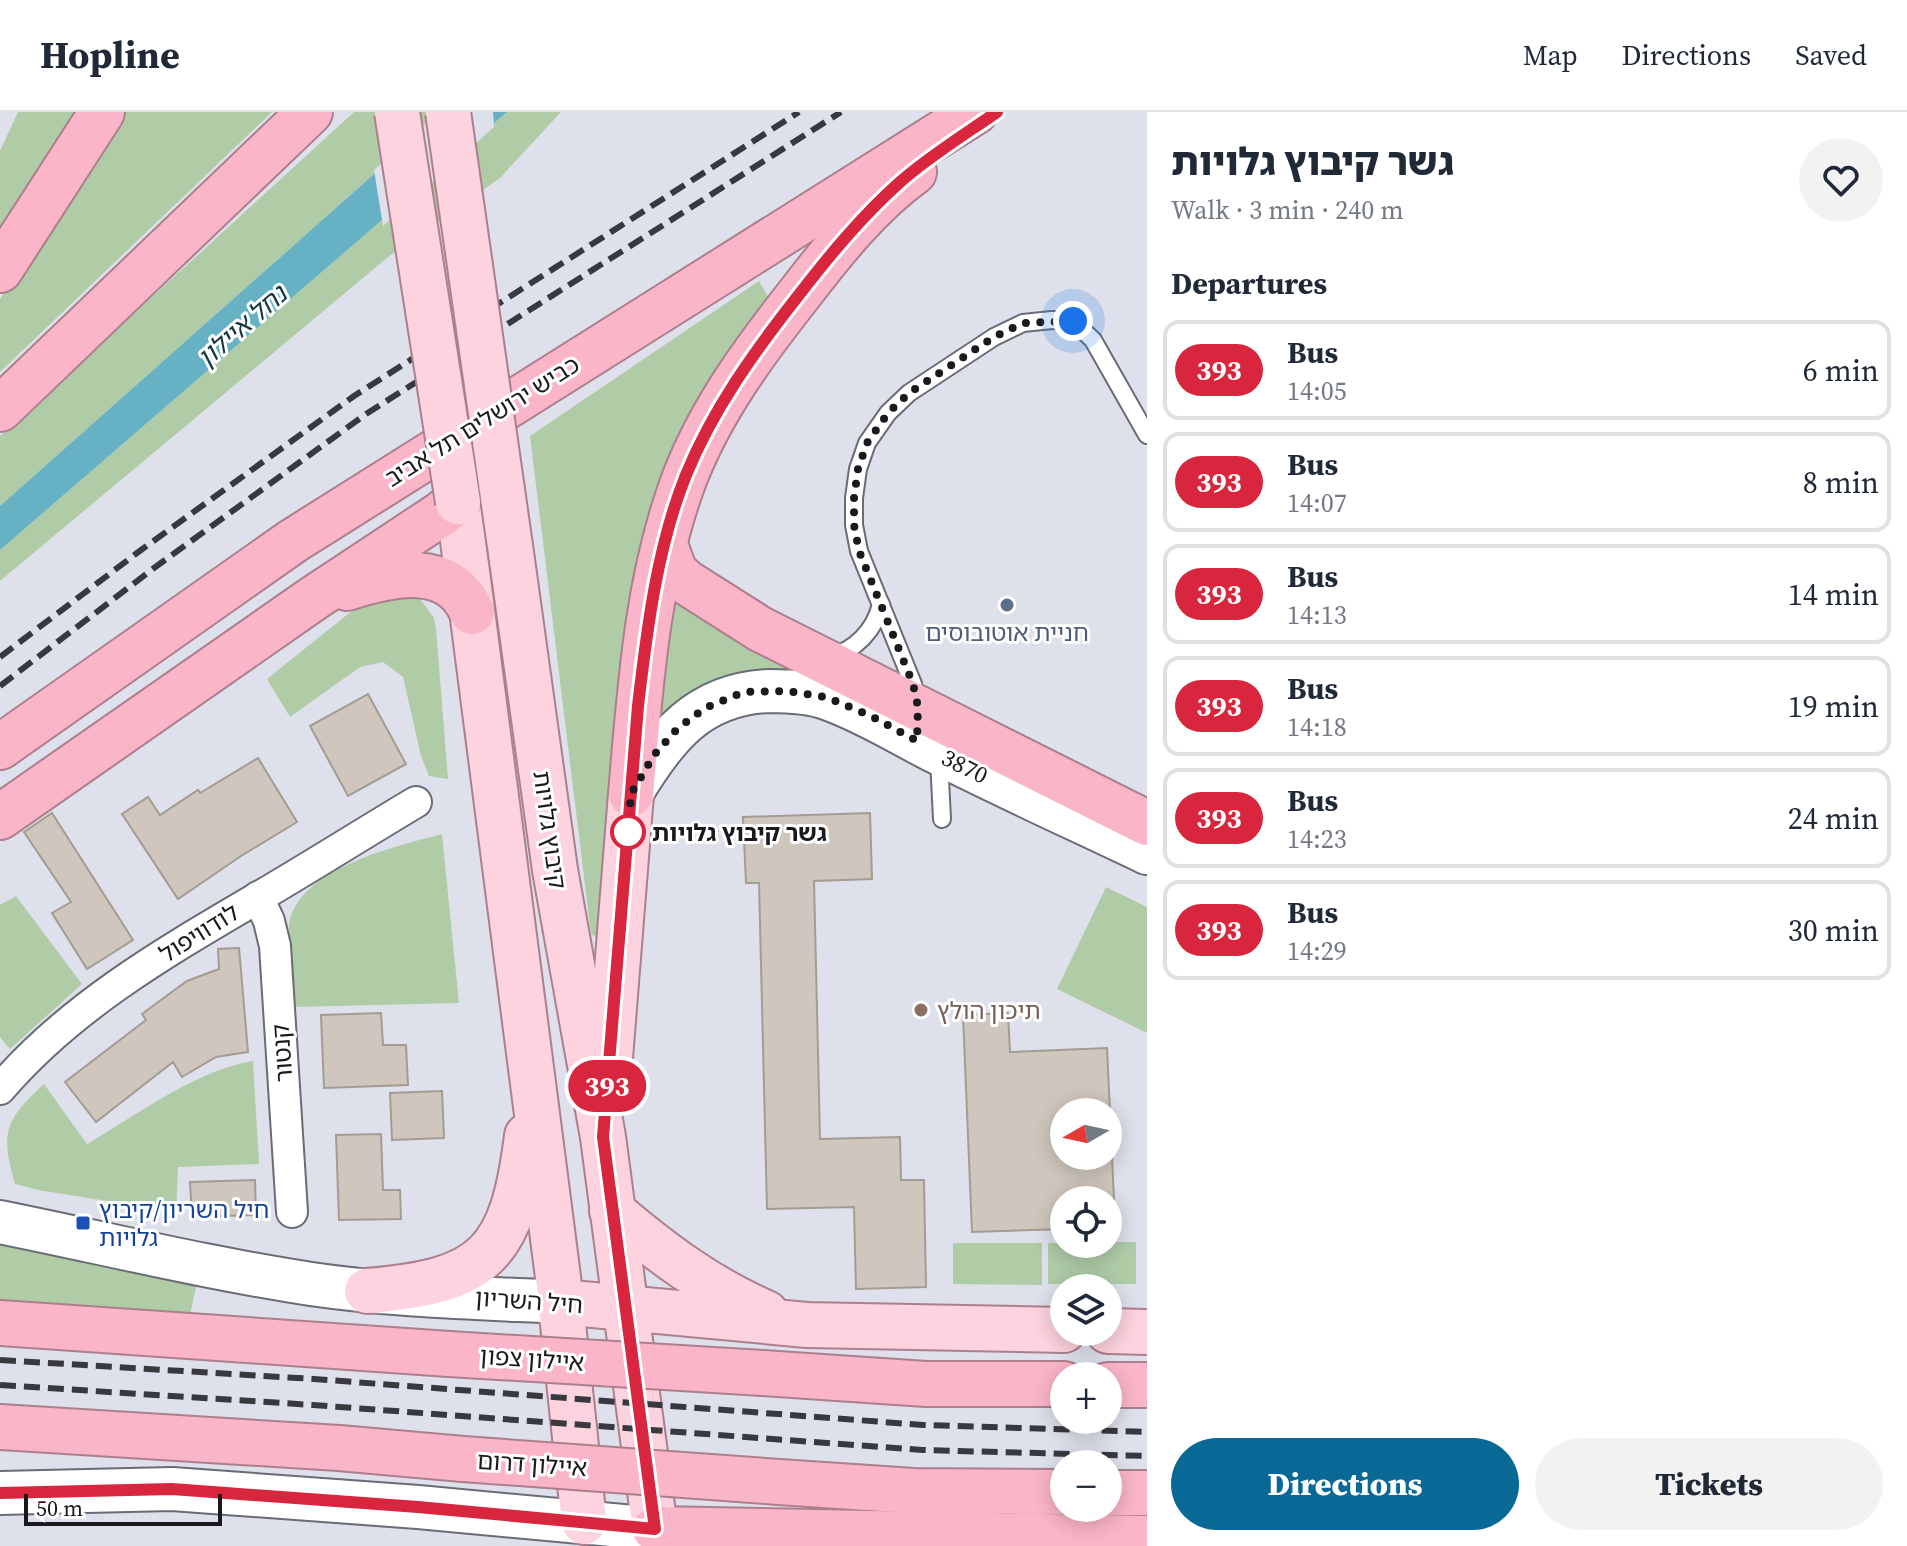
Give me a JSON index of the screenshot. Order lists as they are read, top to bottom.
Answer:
{
  "streets": {
    "highway": ["כביש ירושלים תל אביב", "איילון צפון", "איילון דרום"],
    "main road": ["3870", "קיבוץ גלויות", "חיל השריון"],
    "street": ["לודוויפול", "קנטור"]
  },
  "crossings": [
    ["קיבוץ גלויות", "חיל השריון"],
    ["לודוויפול", "קנטור"]
  ],
  "water": ["נחל איילון"],
  "places": {
    "other": ["חניית אוטובוסים", "גשר קיבוץ גלויות", "תיכון הולץ"],
    "transit": ["חיל השריון/קיבוץ גלויות"]
  },
  "lines": ["bus line 393"],
  "scale_bar": "50 m",
  "north": "left",
  "page": {
    "header": "Hopline",
    "nav": ["Map", "Directions", "Saved"],
    "on_map": "393",
    "heading": [
      ["גשר קיבוץ גלויות", "Walk · 3 min · 240 m"],
      "Departures"
    ],
    "list": [
      {
        "mark": "393",
        "name": "Bus",
        "note": "14:05",
        "value": "6 min"
      },
      {
        "mark": "393",
        "name": "Bus",
        "note": "14:07",
        "value": "8 min"
      },
      {
        "mark": "393",
        "name": "Bus",
        "note": "14:13",
        "value": "14 min"
      },
      {
        "mark": "393",
        "name": "Bus",
        "note": "14:18",
        "value": "19 min"
      },
      {
        "mark": "393",
        "name": "Bus",
        "note": "14:23",
        "value": "24 min"
      },
      {
        "mark": "393",
        "name": "Bus",
        "note": "14:29",
        "value": "30 min"
      }
    ],
    "map_buttons": ["+", "−"],
    "buttons": ["Directions", "Tickets"],
    "scale": "50 m"
  }
}
